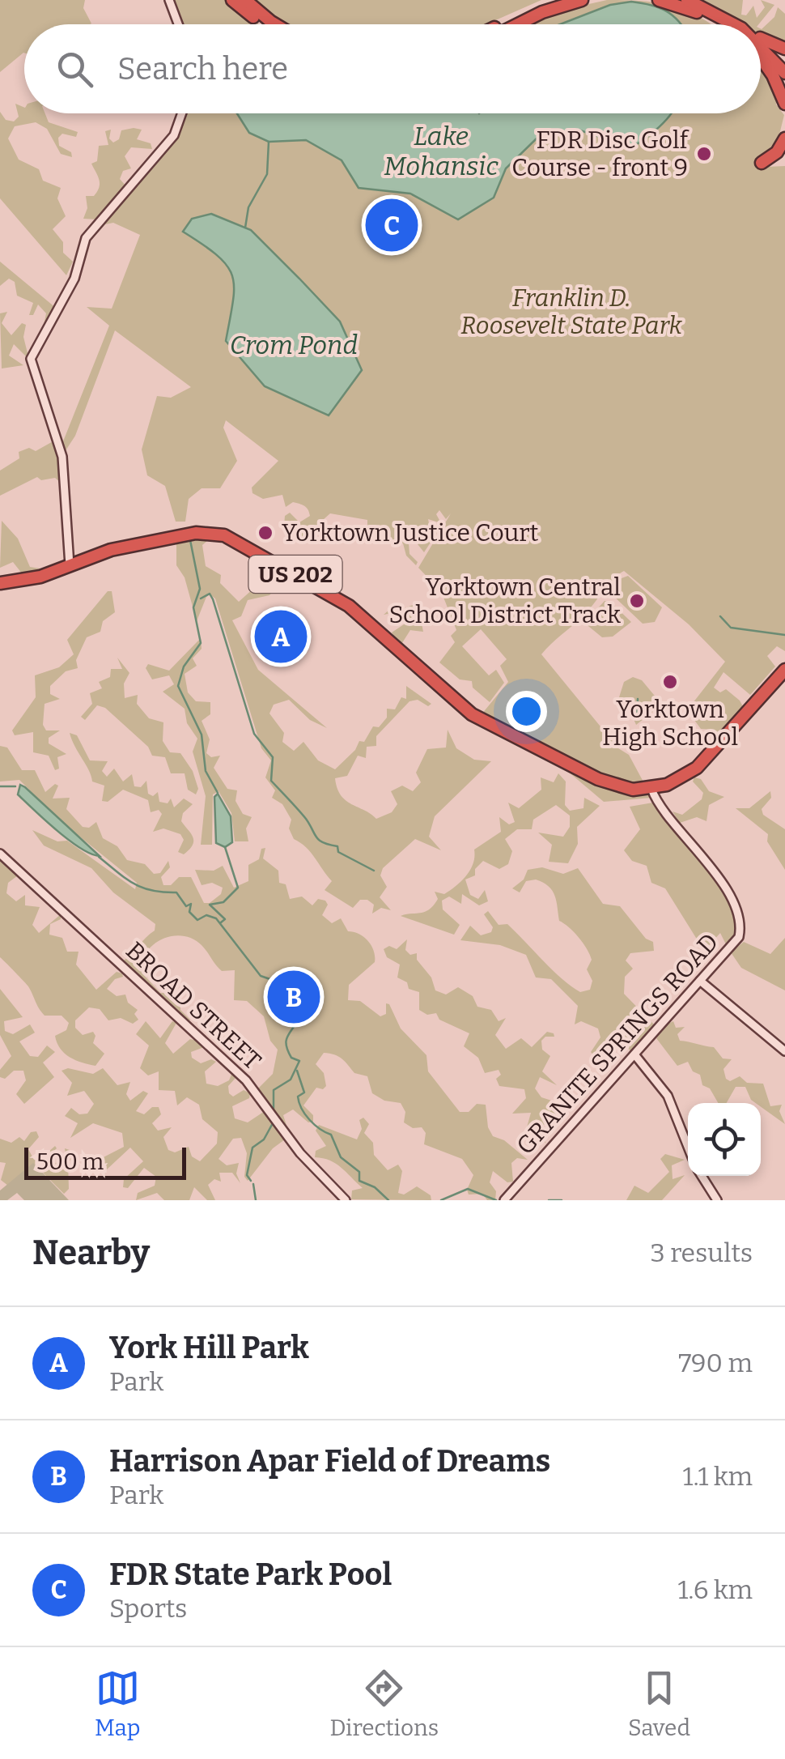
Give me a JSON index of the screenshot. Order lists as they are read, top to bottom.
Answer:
{
  "streets": {
    "highway": ["US 202"],
    "street": ["BROAD STREET", "GRANITE SPRINGS ROAD"]
  },
  "crossings": [
    ["US 202", "GRANITE SPRINGS ROAD"]
  ],
  "water": ["Lake Mohansic", "Crom Pond"],
  "parks": ["Franklin D. Roosevelt State Park"],
  "places": [
    "FDR Disc Golf Course - front 9",
    "Yorktown Justice Court",
    "Yorktown Central School District Track",
    "Yorktown High School"
  ],
  "scale_bar": "500 m",
  "page": {
    "search": "Search here",
    "pins": ["C", "A", "B"],
    "scale": "500 m",
    "heading": ["Nearby", "3 results"],
    "list": [
      {
        "mark": "A",
        "name": "York Hill Park",
        "note": "Park",
        "value": "790 m"
      },
      {
        "mark": "B",
        "name": "Harrison Apar Field of Dreams",
        "note": "Park",
        "value": "1.1 km"
      },
      {
        "mark": "C",
        "name": "FDR State Park Pool",
        "note": "Sports",
        "value": "1.6 km"
      }
    ],
    "nav": ["Map", "Directions", "Saved"]
  }
}
